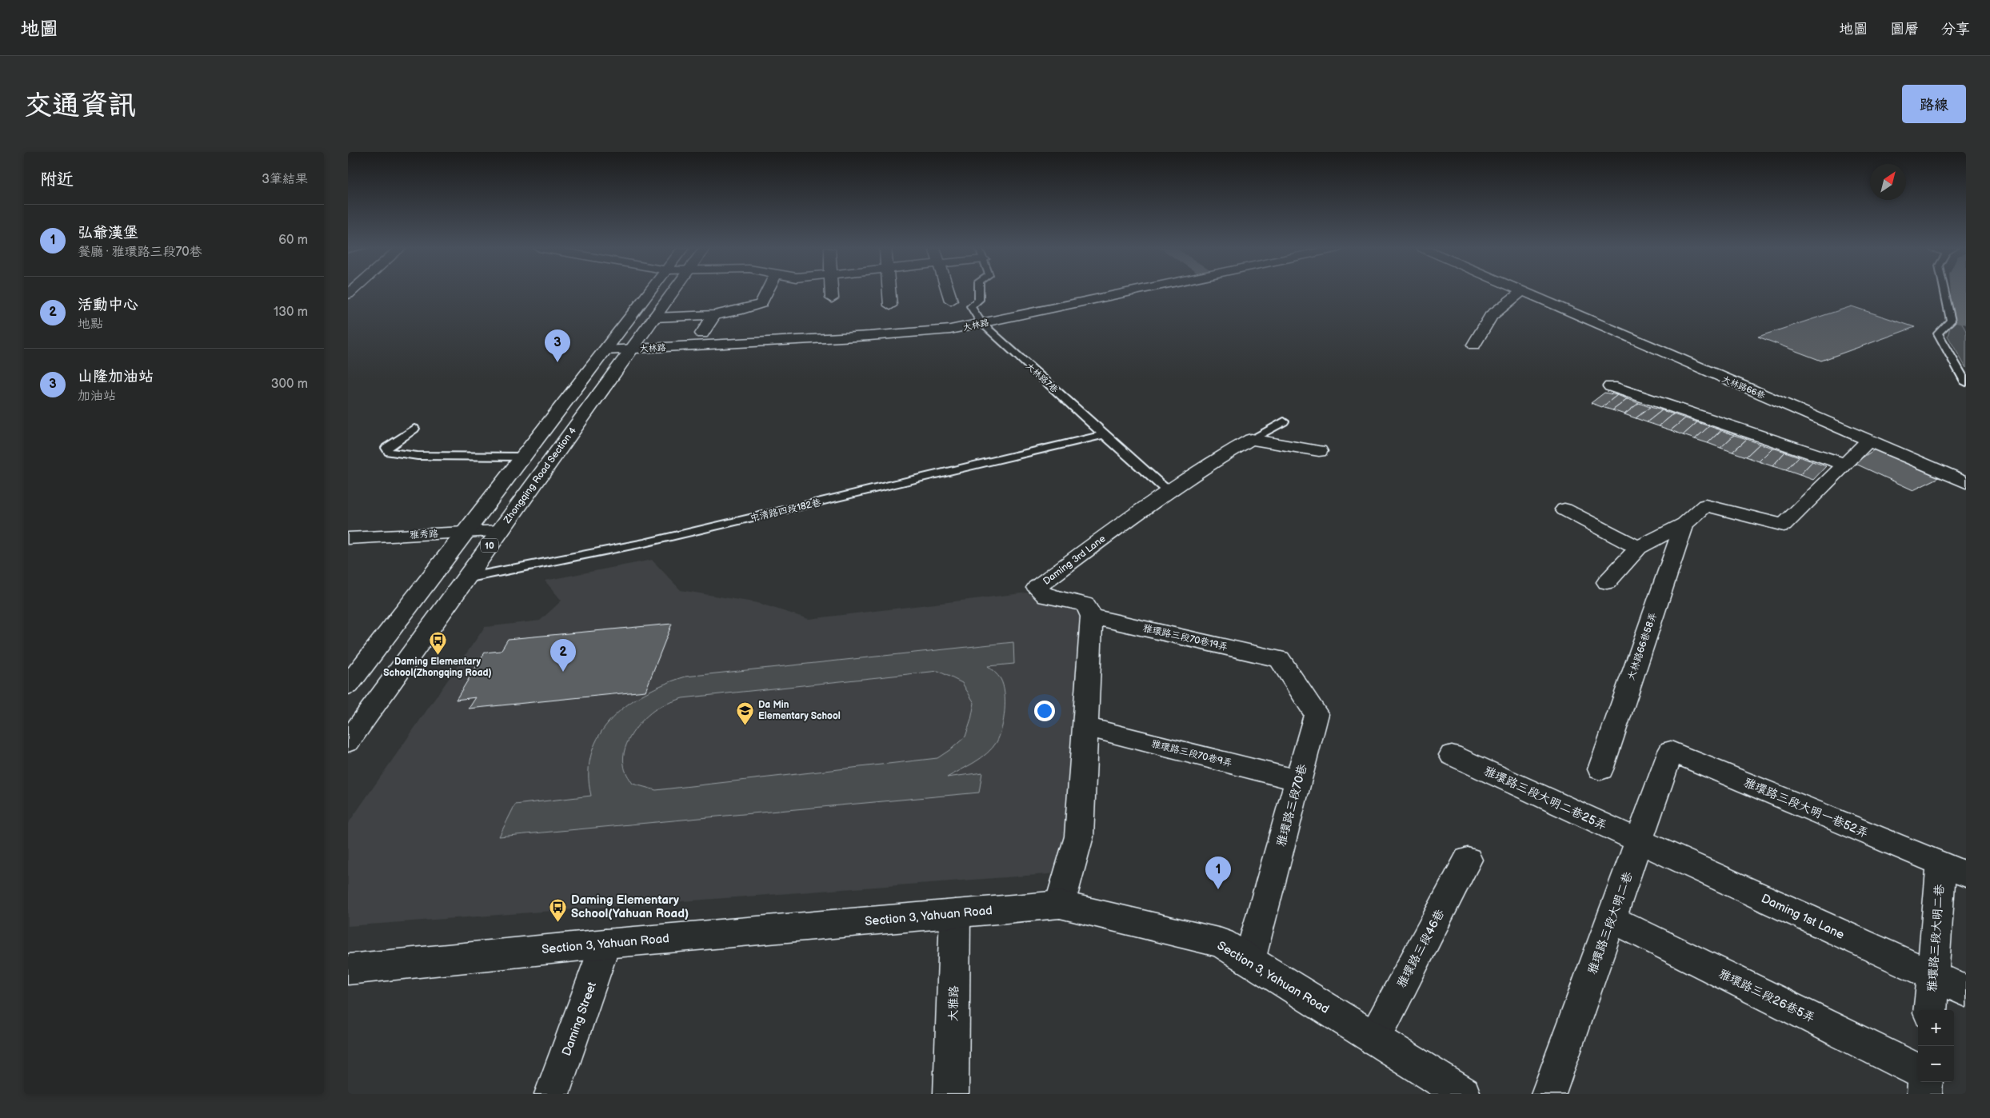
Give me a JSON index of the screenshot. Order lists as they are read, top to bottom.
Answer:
{
  "streets": {
    "street": [
      "大林路",
      "大林路66巷",
      "Zhongqing Road Section 4",
      "雅秀路",
      "10",
      "Daming 3rd Lane",
      "雅環路三段70巷19弄",
      "大林路66巷58弄",
      "雅環路三段70巷9弄",
      "雅環路三段大明二巷25弄",
      "雅環路三段70巷",
      "雅環路三段大明一巷52弄",
      "Section 3, Yahuan Road",
      "Daming 1st Lane",
      "雅環路三段大明二巷",
      "雅環路三段46巷",
      "雅環路三段26巷5弄",
      "大雅路",
      "Daming Street"
    ],
    "lane": ["大林路7巷", "中清路四段182巷"]
  },
  "crossings": [
    ["大林路", "大林路7巷"],
    ["大林路", "Zhongqing Road Section 4"],
    ["大林路7巷", "中清路四段182巷"],
    ["大林路7巷", "Daming 3rd Lane"],
    ["大林路66巷", "大林路66巷58弄"],
    ["Zhongqing Road Section 4", "中清路四段182巷"],
    ["Zhongqing Road Section 4", "雅秀路"],
    ["Daming 3rd Lane", "雅環路三段70巷19弄"],
    ["雅環路三段70巷19弄", "雅環路三段70巷"],
    ["雅環路三段70巷9弄", "雅環路三段70巷"],
    ["雅環路三段大明二巷25弄", "Daming 1st Lane"],
    ["雅環路三段大明二巷25弄", "雅環路三段大明二巷"],
    ["雅環路三段70巷", "Section 3, Yahuan Road"],
    ["雅環路三段大明一巷52弄", "雅環路三段大明二巷"],
    ["Section 3, Yahuan Road", "雅環路三段46巷"],
    ["Section 3, Yahuan Road", "大雅路"],
    ["Section 3, Yahuan Road", "Daming Street"],
    ["Daming 1st Lane", "雅環路三段大明二巷"],
    ["雅環路三段大明二巷", "雅環路三段26巷5弄"]
  ],
  "places": {
    "bus stop": ["Daming Elementary School(Zhongqing Road)", "Daming Elementary School(Yahuan Road)"],
    "school or university": ["Da Min Elementary School"]
  },
  "north": "top right",
  "page": {
    "header": "地圖",
    "nav": ["地圖", "圖層", "分享"],
    "buttons": "路線",
    "title": "交通資訊",
    "heading": ["附近", "3筆結果"],
    "list": [
      {
        "mark": "1",
        "name": "弘爺漢堡",
        "note": "餐廳 · 雅環路三段70巷",
        "value": "60 m"
      },
      {
        "mark": "2",
        "name": "活動中心",
        "note": "地點",
        "value": "130 m"
      },
      {
        "mark": "3",
        "name": "山隆加油站",
        "note": "加油站",
        "value": "300 m"
      }
    ],
    "pins": ["3", "2", "1"],
    "map_buttons": ["+", "−"]
  }
}
